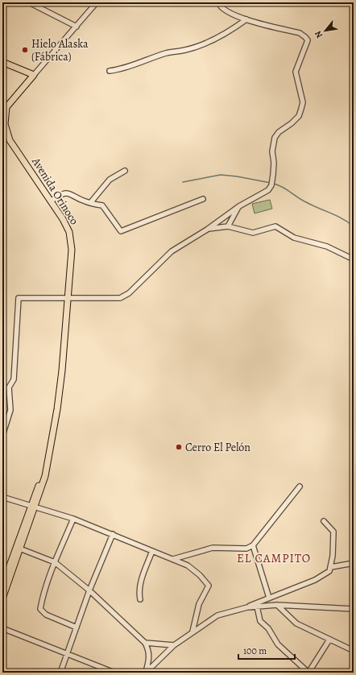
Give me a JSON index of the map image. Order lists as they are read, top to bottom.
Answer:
{
  "streets": {
    "main road": ["Avenida Orinoco"]
  },
  "districts": ["EL CAMPITO"],
  "places": ["Hielo Alaska (Fábrica)", "Cerro El Pelón"],
  "scale_bar": "100 m",
  "north": "bottom left"
}
